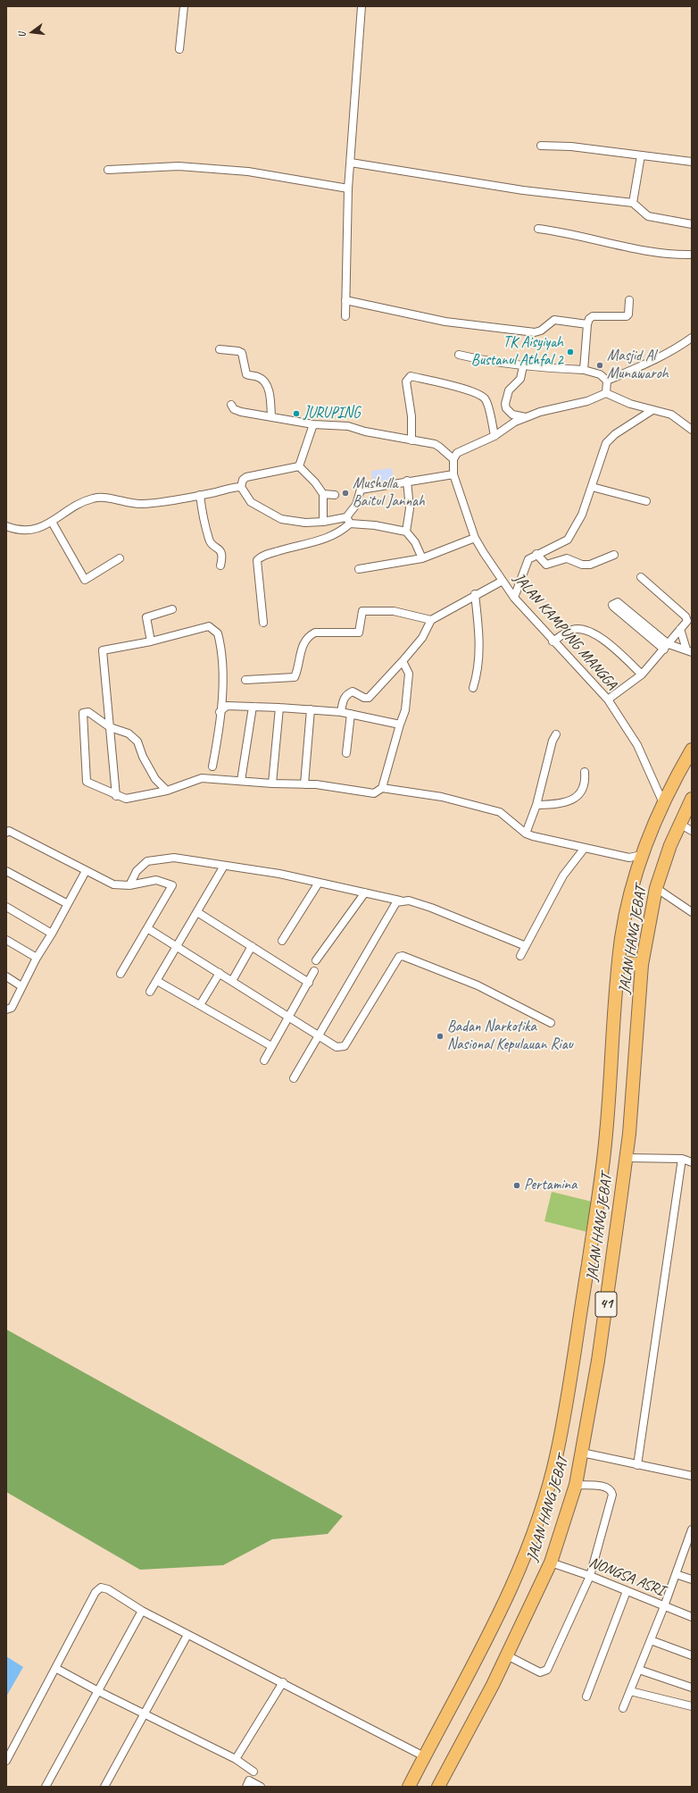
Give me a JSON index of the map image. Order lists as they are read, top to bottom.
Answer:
{
  "streets": {
    "highway": ["JALAN HANG JEBAT", "41"],
    "street": ["JALAN KAMPUNG MANGGA", "NONGSA ASRI"]
  },
  "crossings": [
    ["JALAN HANG JEBAT", "NONGSA ASRI"]
  ],
  "places": [
    "TK Aisyiyah Bustanul Athfal 2",
    "Masjid Al Munawaroh",
    "JURUPING",
    "Musholla Baitul Jannah",
    "Badan Narkotika Nasional Kepulauan Riau",
    "Pertamina"
  ],
  "north": "left"
}
